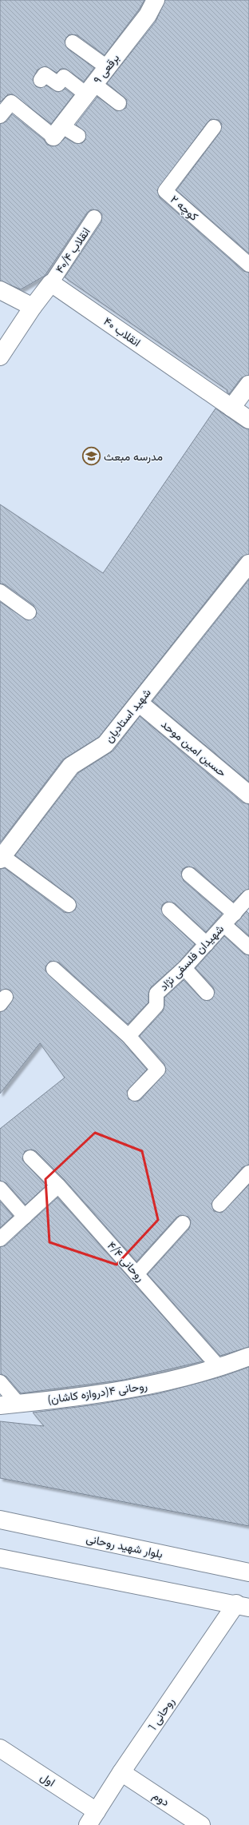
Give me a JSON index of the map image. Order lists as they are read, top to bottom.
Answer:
{
  "streets": {
    "street": [
      "برقعی ۹",
      "انقلاب ۴۰",
      "شهید استادیان",
      "حسین امین موحد",
      "روحانی ۴(دروازه کاشان)",
      "بلوار شهید روحانی",
      "روحانی 1",
      "اول",
      "دوم"
    ],
    "lane": [
      "کوچه ۲",
      "انقلاب ۴۰/۴",
      "شهیدان فلسفی نژاد",
      "روحانی ۴/۴"
    ]
  },
  "crossings": [
    ["انقلاب ۴۰/۴", "انقلاب ۴۰"],
    ["شهید استادیان", "حسین امین موحد"],
    ["روحانی ۴/۴", "روحانی ۴(دروازه کاشان)"],
    ["روحانی 1", "اول"],
    ["روحانی 1", "دوم"]
  ],
  "places": {
    "school or university": ["مدرسه مبعث"]
  }
}
